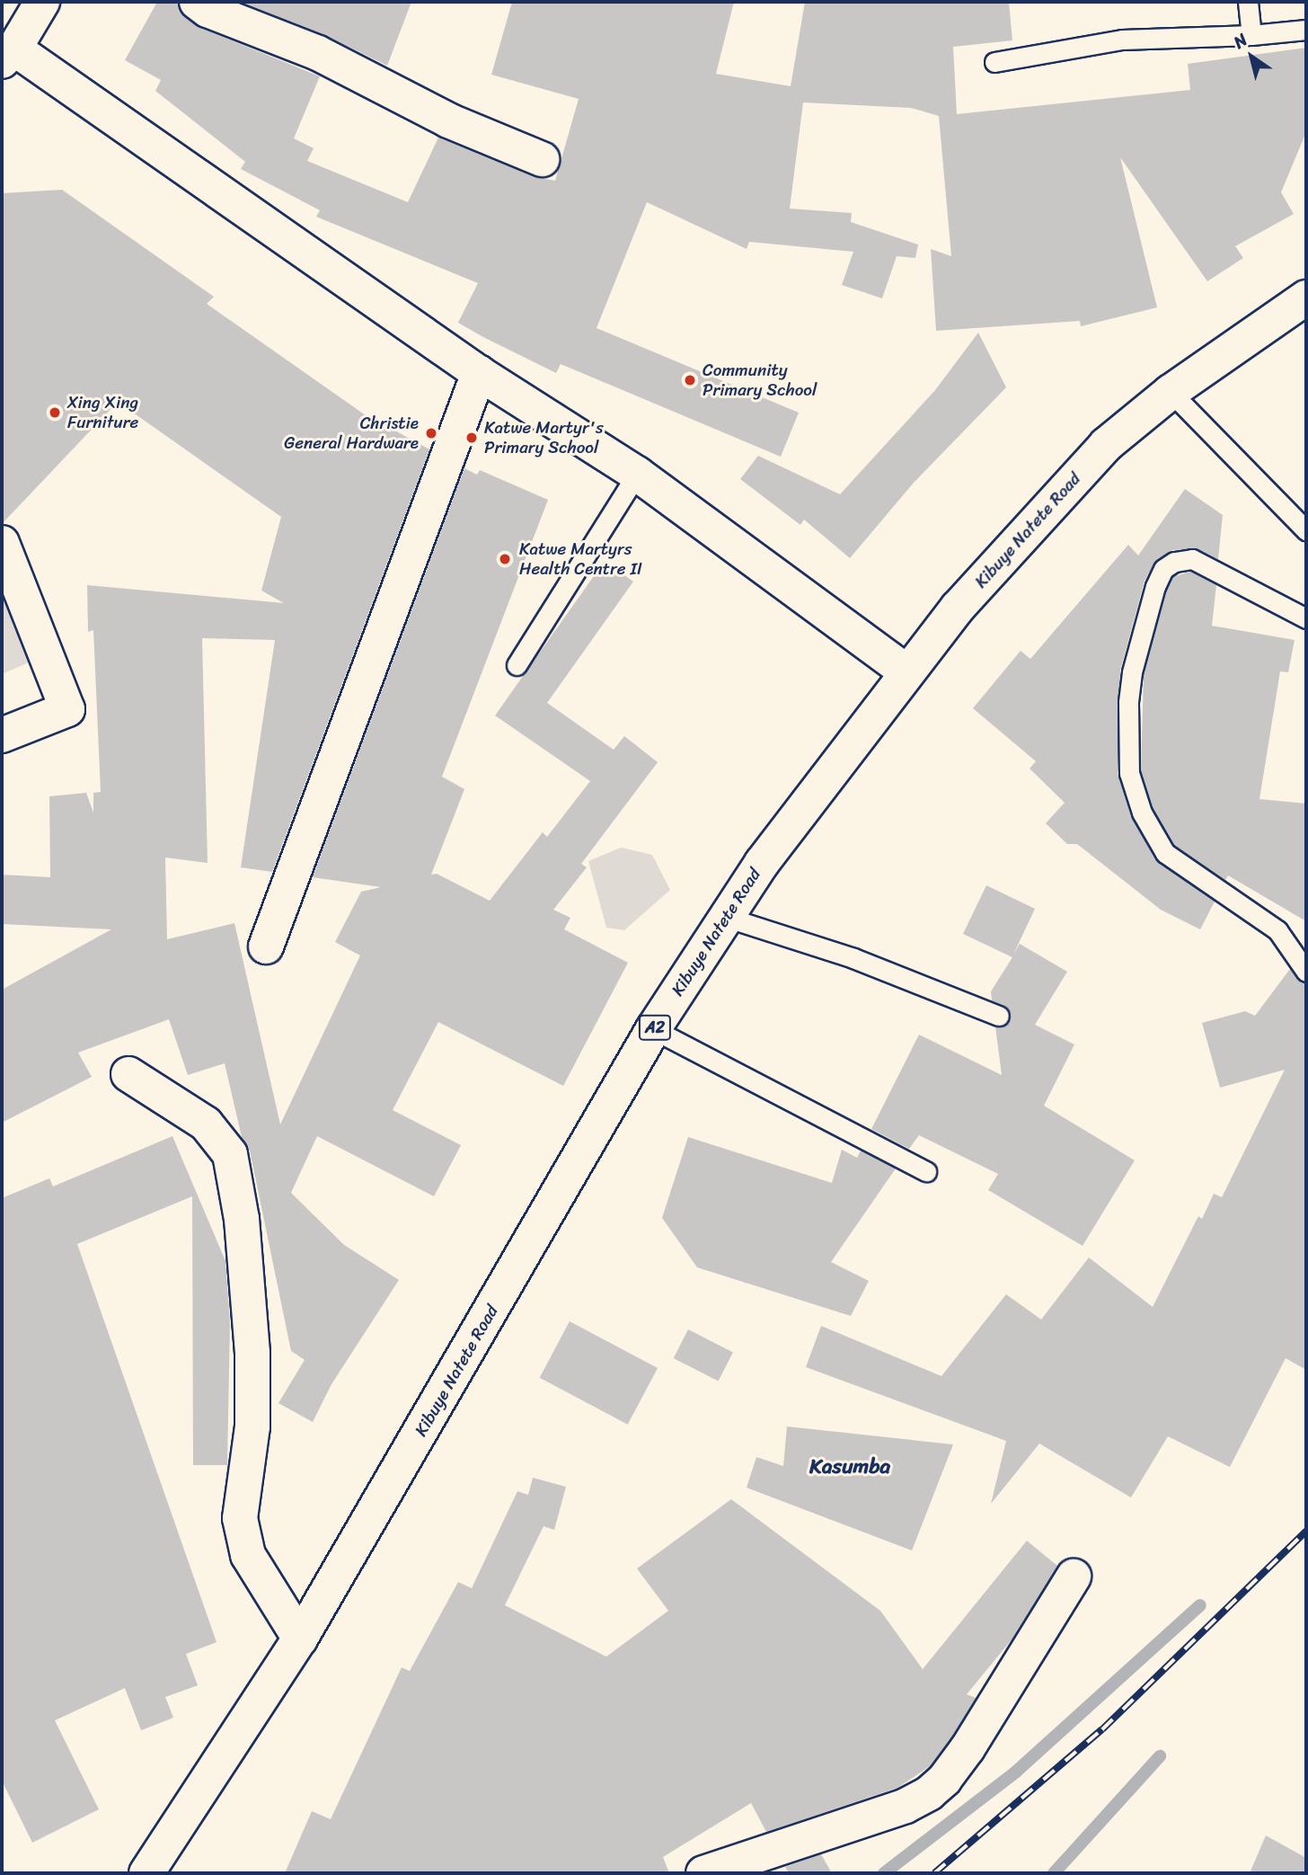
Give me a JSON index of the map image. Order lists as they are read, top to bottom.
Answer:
{
  "streets": {
    "street": ["Kibuye Natete Road", "A2"]
  },
  "districts": ["Kasumba"],
  "places": [
    "Community Primary School",
    "Xing Xing Furniture",
    "Christie General Hardware",
    "Katwe Martyr's Primary School",
    "Katwe Martyrs Health Centre II"
  ],
  "north": "top left"
}
